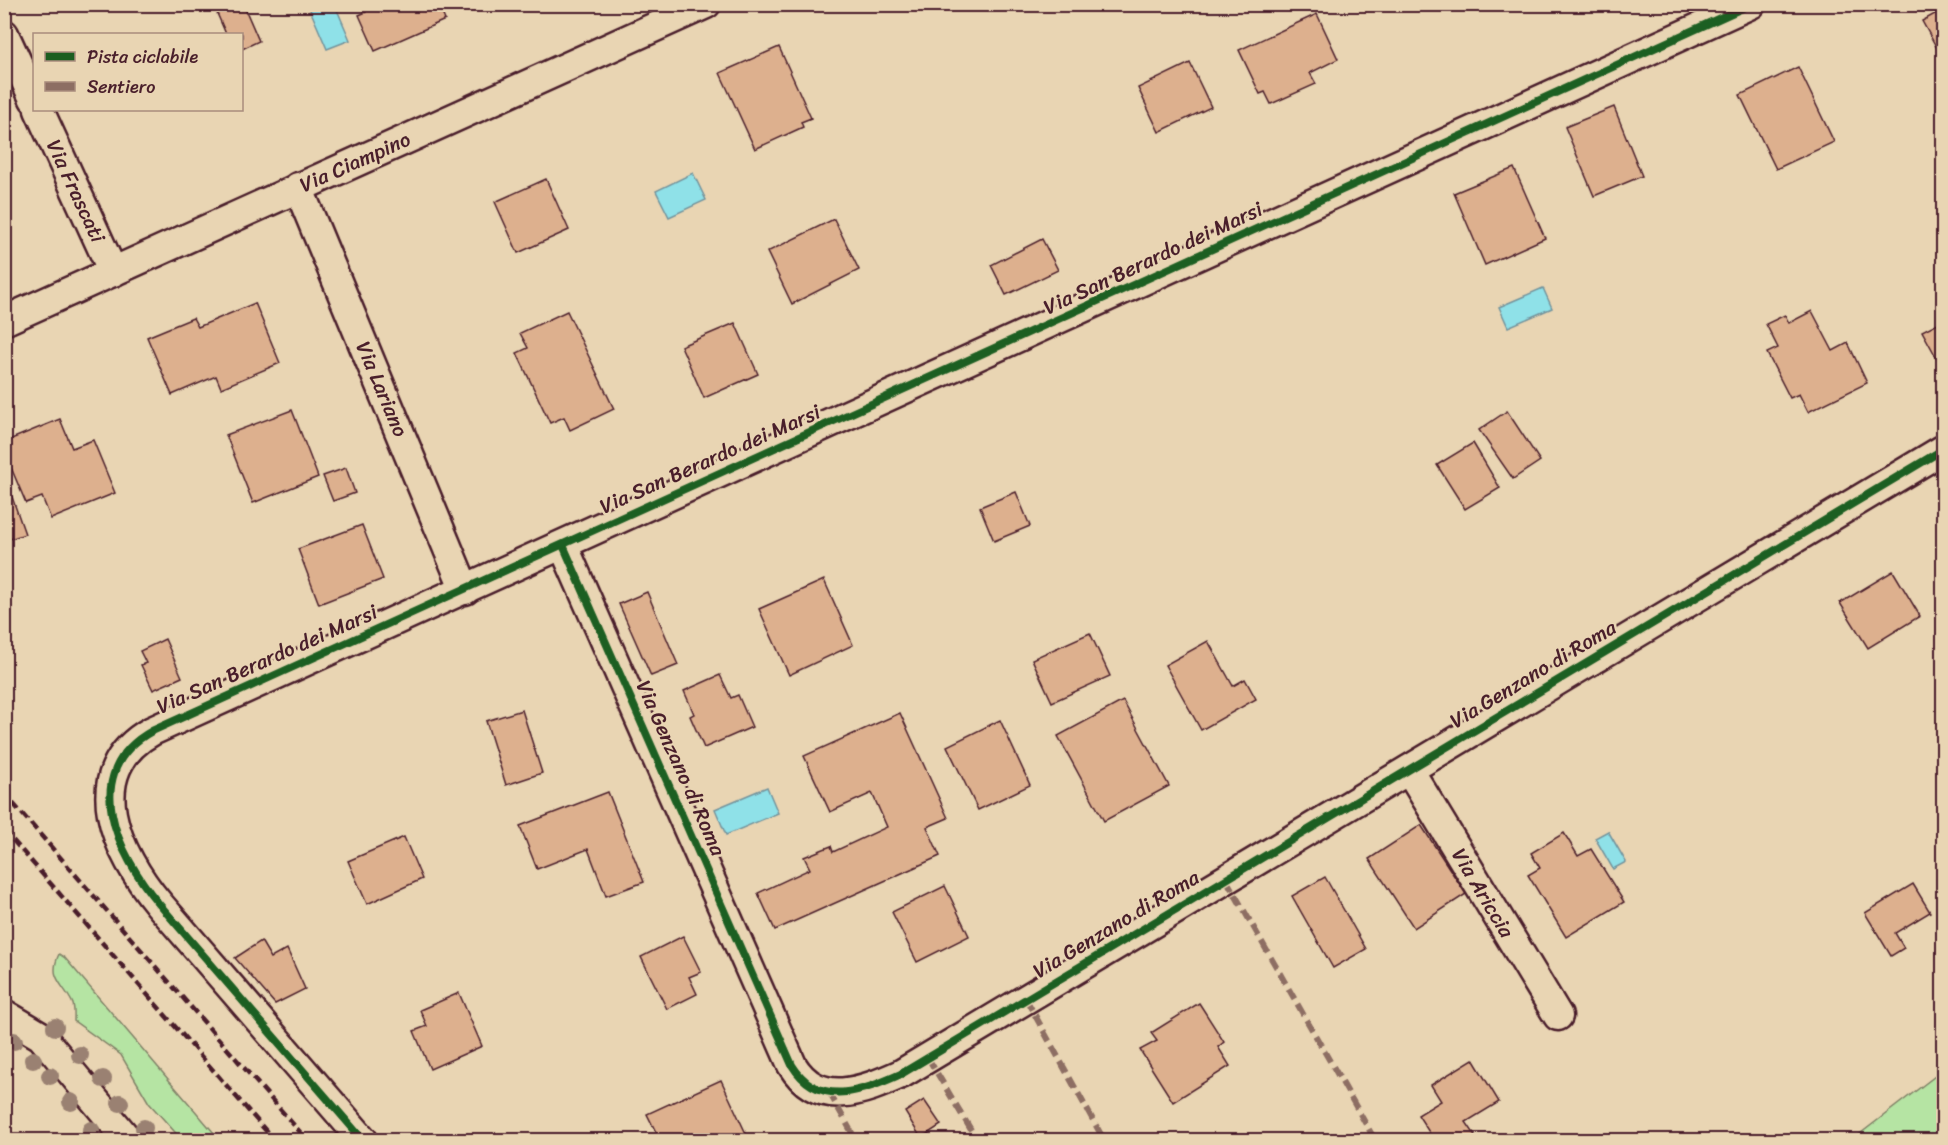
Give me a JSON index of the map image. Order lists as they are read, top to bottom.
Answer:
{
  "streets": {
    "street": [
      "Via Ciampino",
      "Via Frascati",
      "Via San Berardo dei Marsi",
      "Via Lariano",
      "Via Genzano di Roma",
      "Via Ariccia"
    ]
  },
  "crossings": [
    ["Via Ciampino", "Via Frascati"],
    ["Via Ciampino", "Via Lariano"],
    ["Via San Berardo dei Marsi", "Via Lariano"],
    ["Via San Berardo dei Marsi", "Via Genzano di Roma"],
    ["Via Genzano di Roma", "Via Ariccia"]
  ],
  "legend": ["Pista ciclabile", "Sentiero"]
}
